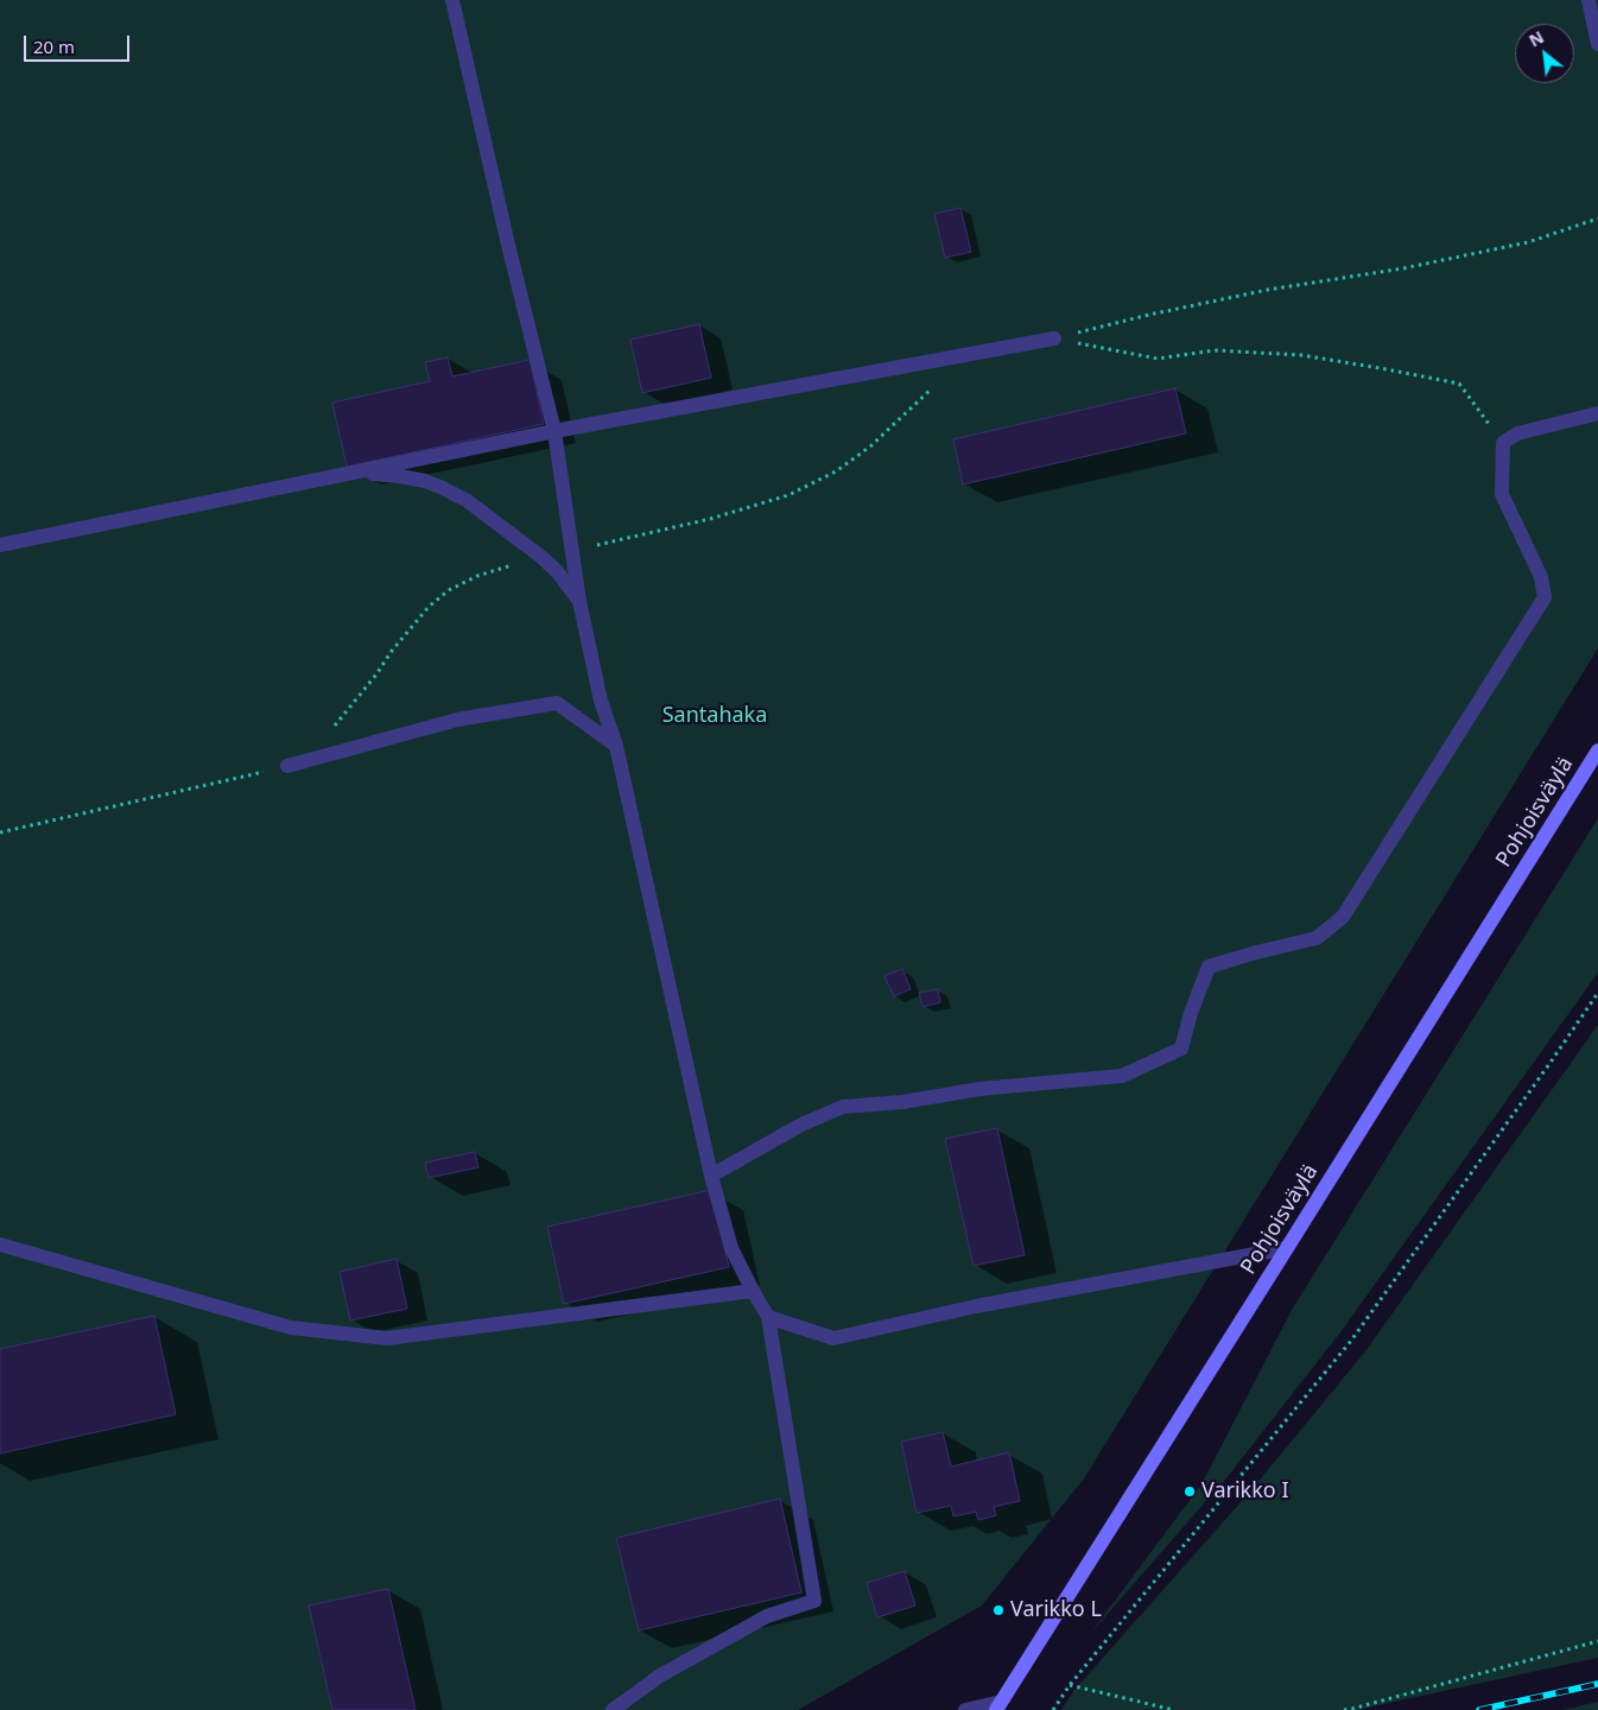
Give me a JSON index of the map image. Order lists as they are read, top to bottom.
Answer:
{
  "streets": {
    "main road": ["Pohjoisväylä"]
  },
  "parks": ["Santahaka"],
  "places": ["Varikko I", "Varikko L"],
  "scale_bar": "20 m",
  "north": "top left"
}
